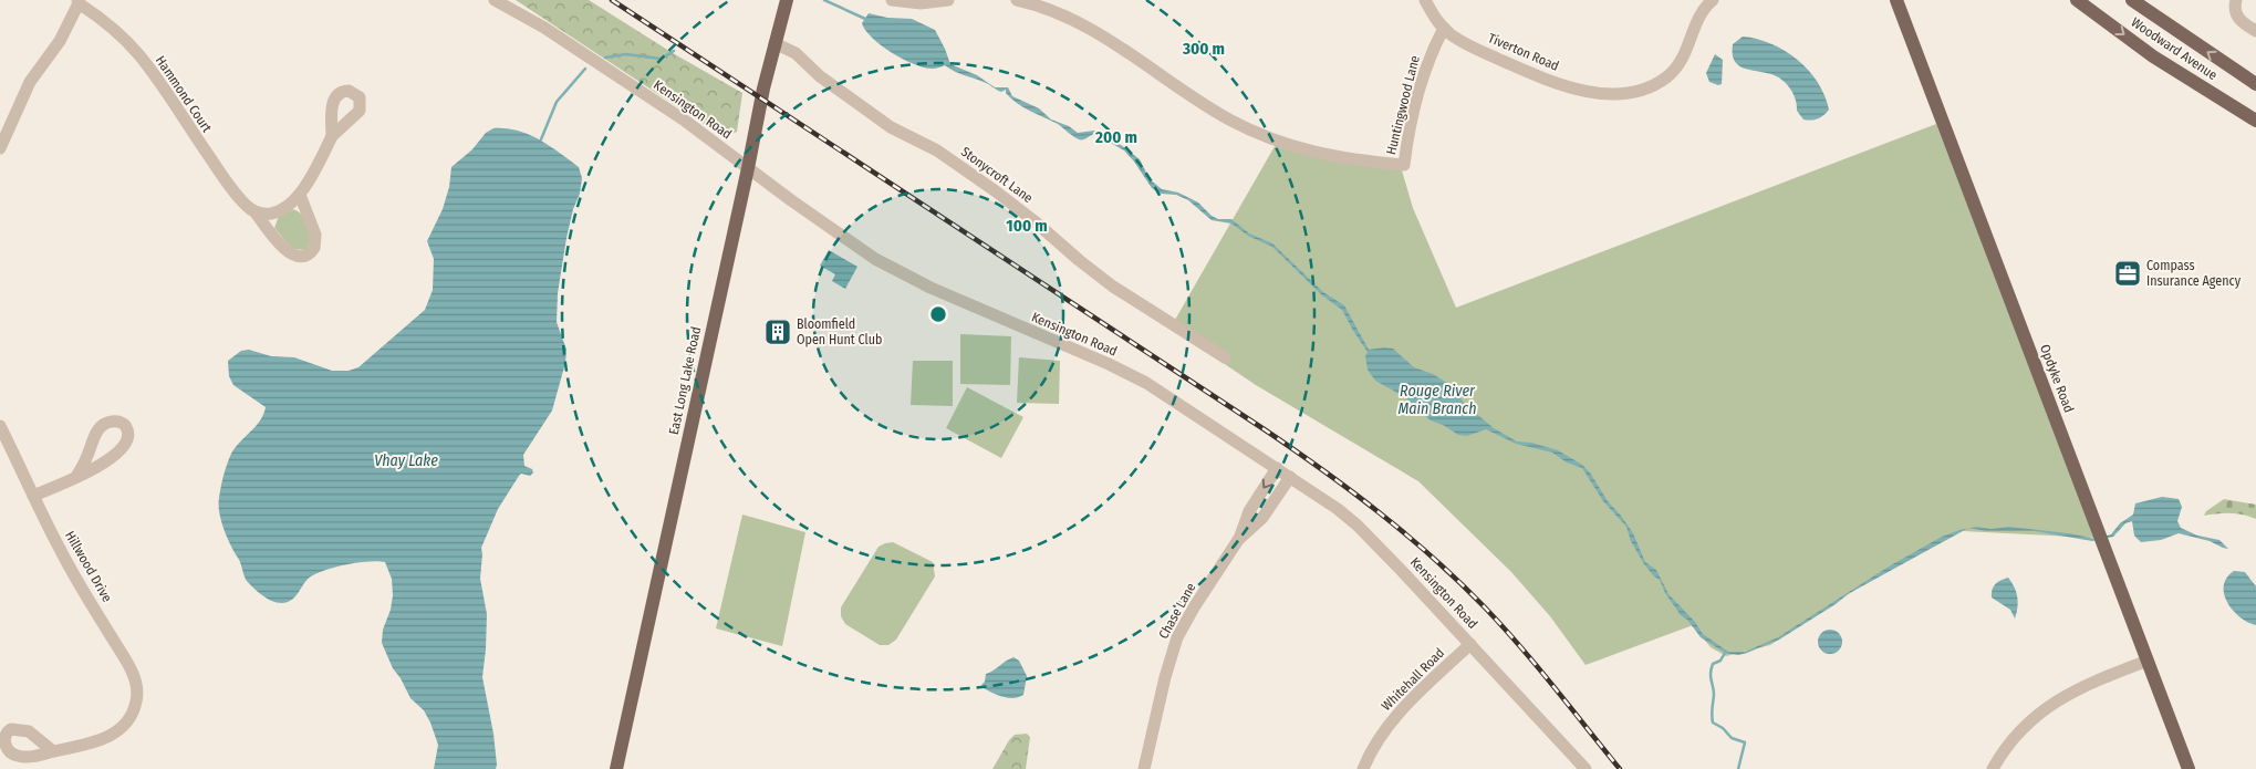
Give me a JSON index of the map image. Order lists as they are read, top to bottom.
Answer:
{
  "streets": {
    "main road": ["Woodward Avenue", "Opdyke Road", "East Long Lake Road"],
    "street": [
      "Tiverton Road",
      "Hammond Court",
      "Huntingwood Lane",
      "Kensington Road",
      "Stonycroft Lane",
      "Hillwood Drive",
      "Chase Lane",
      "Whitehall Road"
    ]
  },
  "crossings": [
    ["Tiverton Road", "Huntingwood Lane"],
    ["Kensington Road", "East Long Lake Road"],
    ["Kensington Road", "Chase Lane"],
    ["Kensington Road", "Whitehall Road"],
    ["Stonycroft Lane", "East Long Lake Road"]
  ],
  "water": ["Rouge River Main Branch", "Vhay Lake"],
  "places": {
    "office": ["Compass Insurance Agency"],
    "building": ["Bloomfield Open Hunt Club"]
  },
  "rings": ["300 m", "200 m", "100 m"]
}
